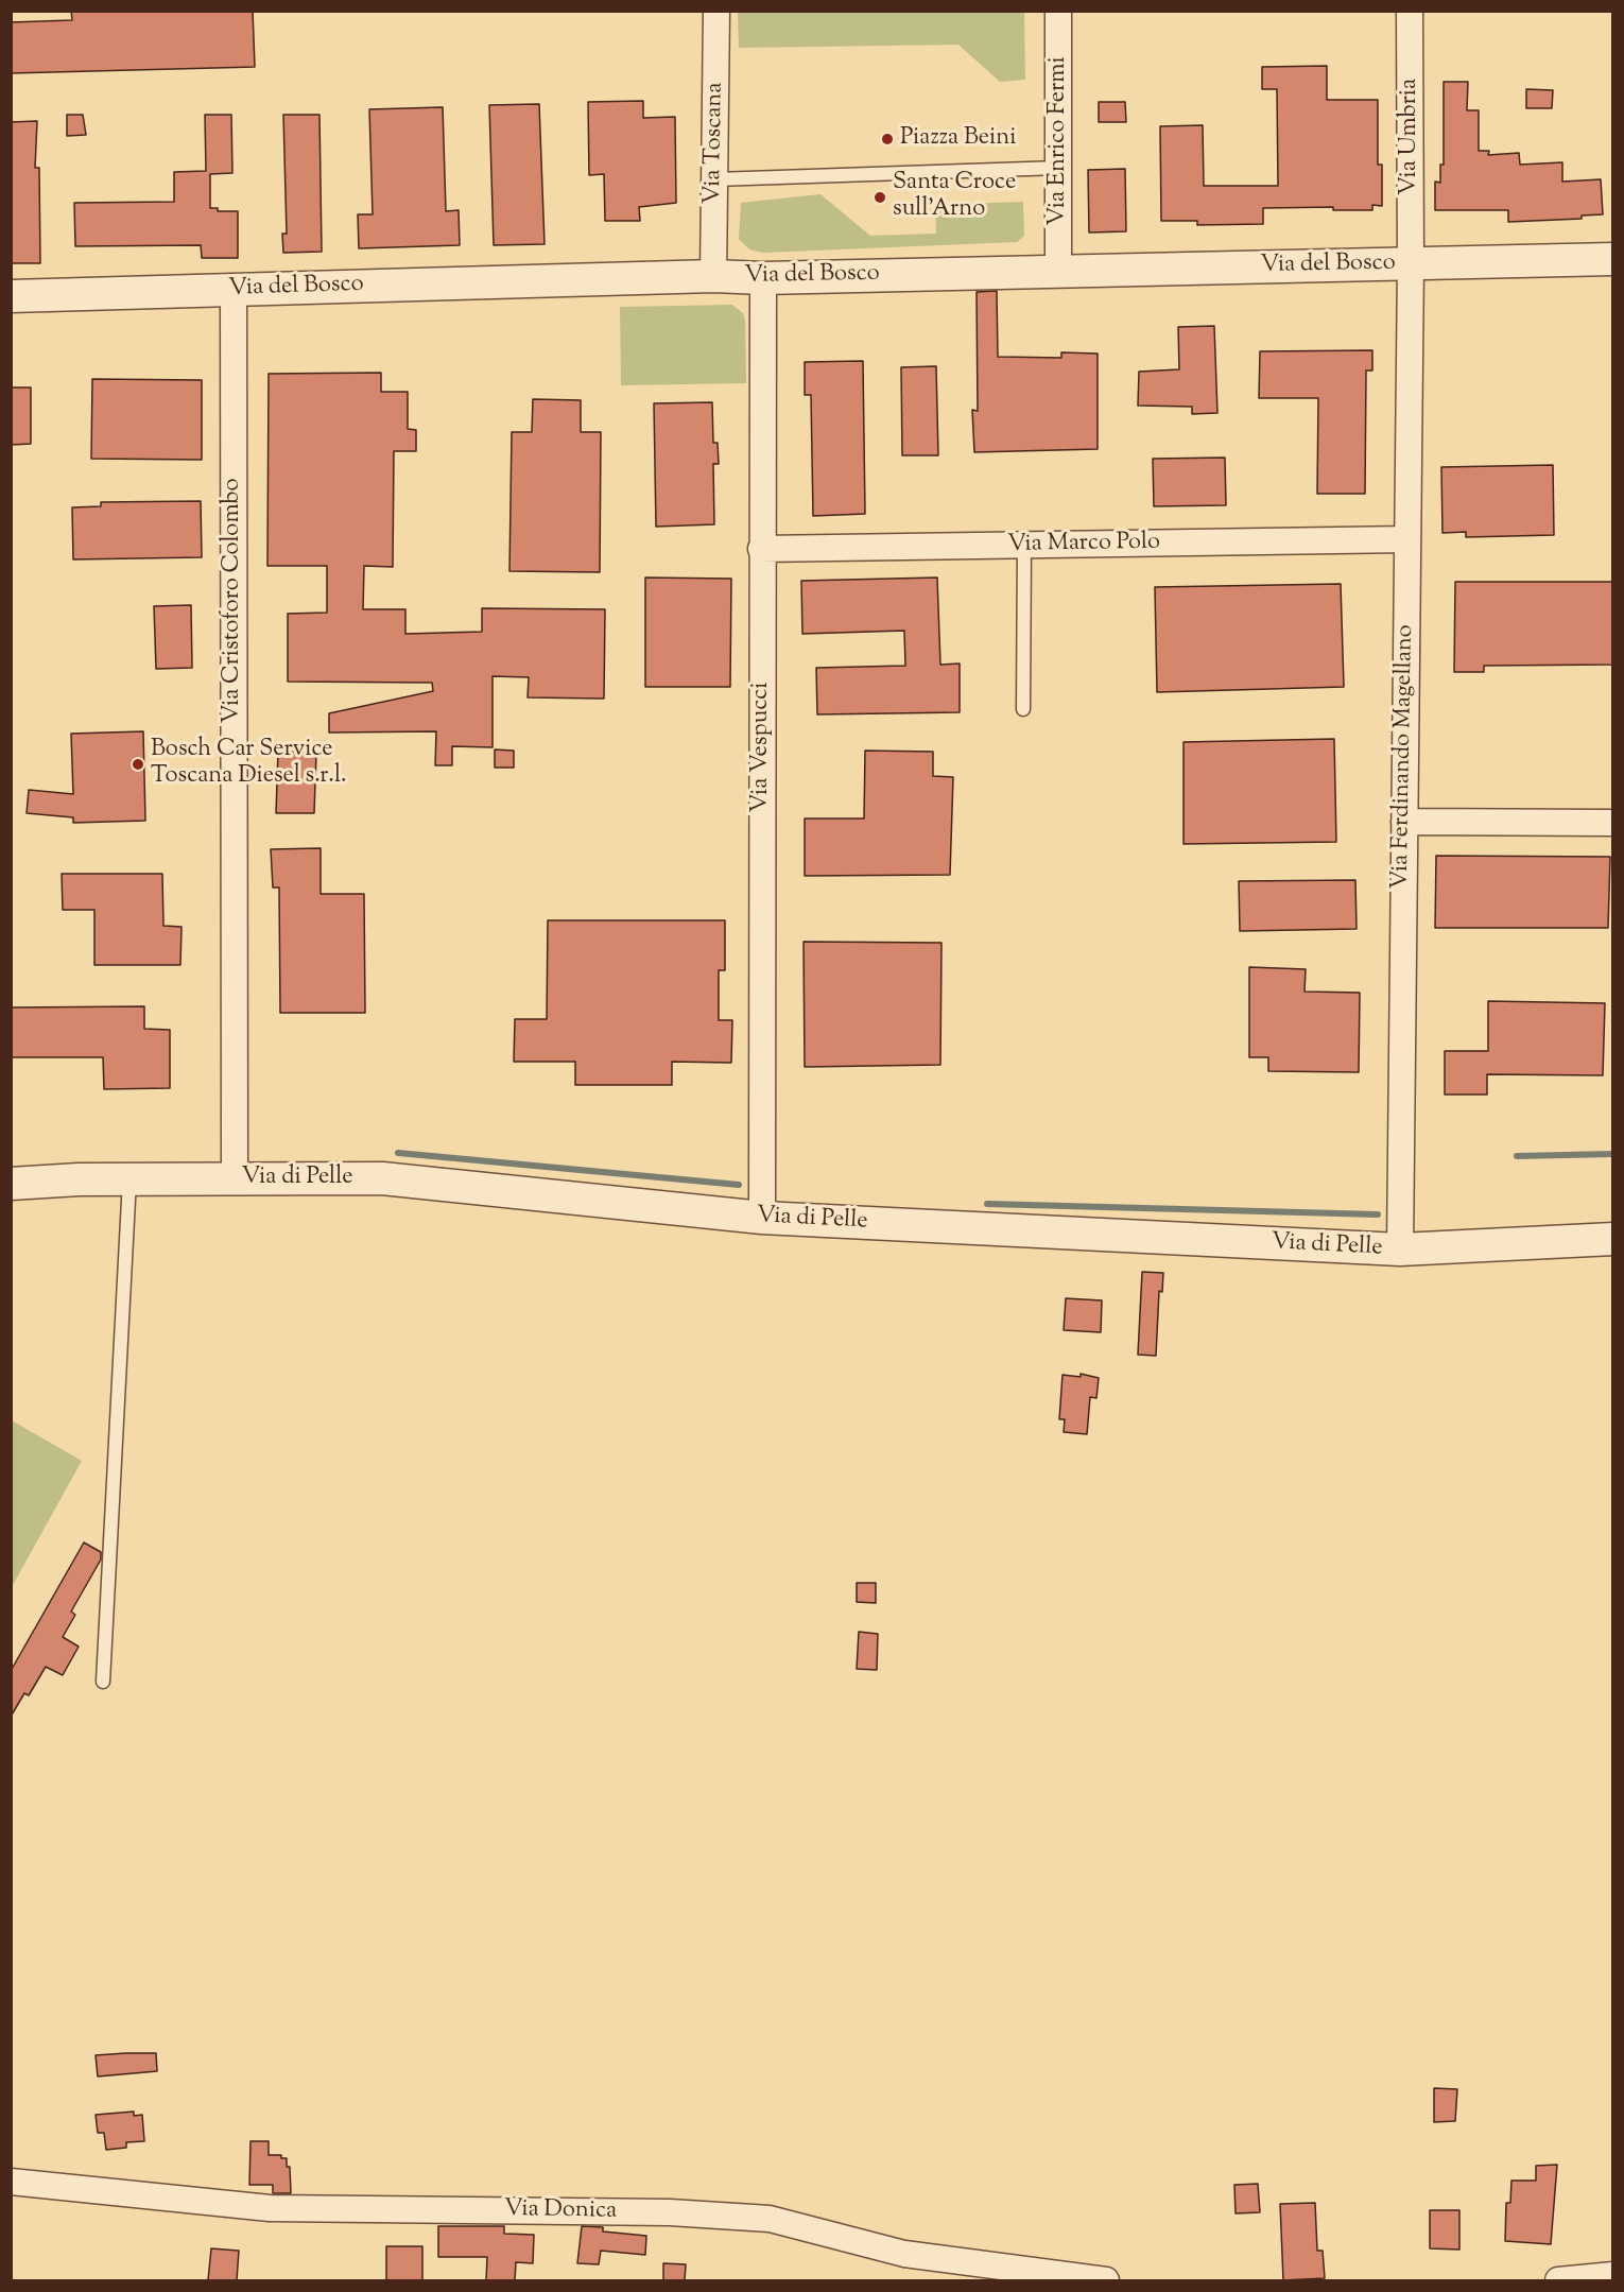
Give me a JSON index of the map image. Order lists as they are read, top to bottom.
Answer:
{
  "streets": {
    "street": [
      "Via Umbria",
      "Via Enrico Fermi",
      "Via Toscana",
      "Via del Bosco",
      "Via Marco Polo",
      "Via Cristoforo Colombo",
      "Via Vespucci",
      "Via Ferdinando Magellano",
      "Via di Pelle",
      "Via Donica"
    ]
  },
  "crossings": [
    ["Via Umbria", "Via del Bosco"],
    ["Via Umbria", "Via Ferdinando Magellano"],
    ["Via Enrico Fermi", "Via del Bosco"],
    ["Via Toscana", "Via del Bosco"],
    ["Via del Bosco", "Via Cristoforo Colombo"],
    ["Via del Bosco", "Via Vespucci"],
    ["Via del Bosco", "Via Ferdinando Magellano"],
    ["Via Marco Polo", "Via Vespucci"],
    ["Via Marco Polo", "Via Ferdinando Magellano"],
    ["Via Cristoforo Colombo", "Via di Pelle"],
    ["Via Vespucci", "Via di Pelle"],
    ["Via Ferdinando Magellano", "Via di Pelle"]
  ],
  "places": ["Piazza Beini", "Santa Croce sull'Arno", "Bosch Car Service Toscana Diesel s.r.l."]
}
